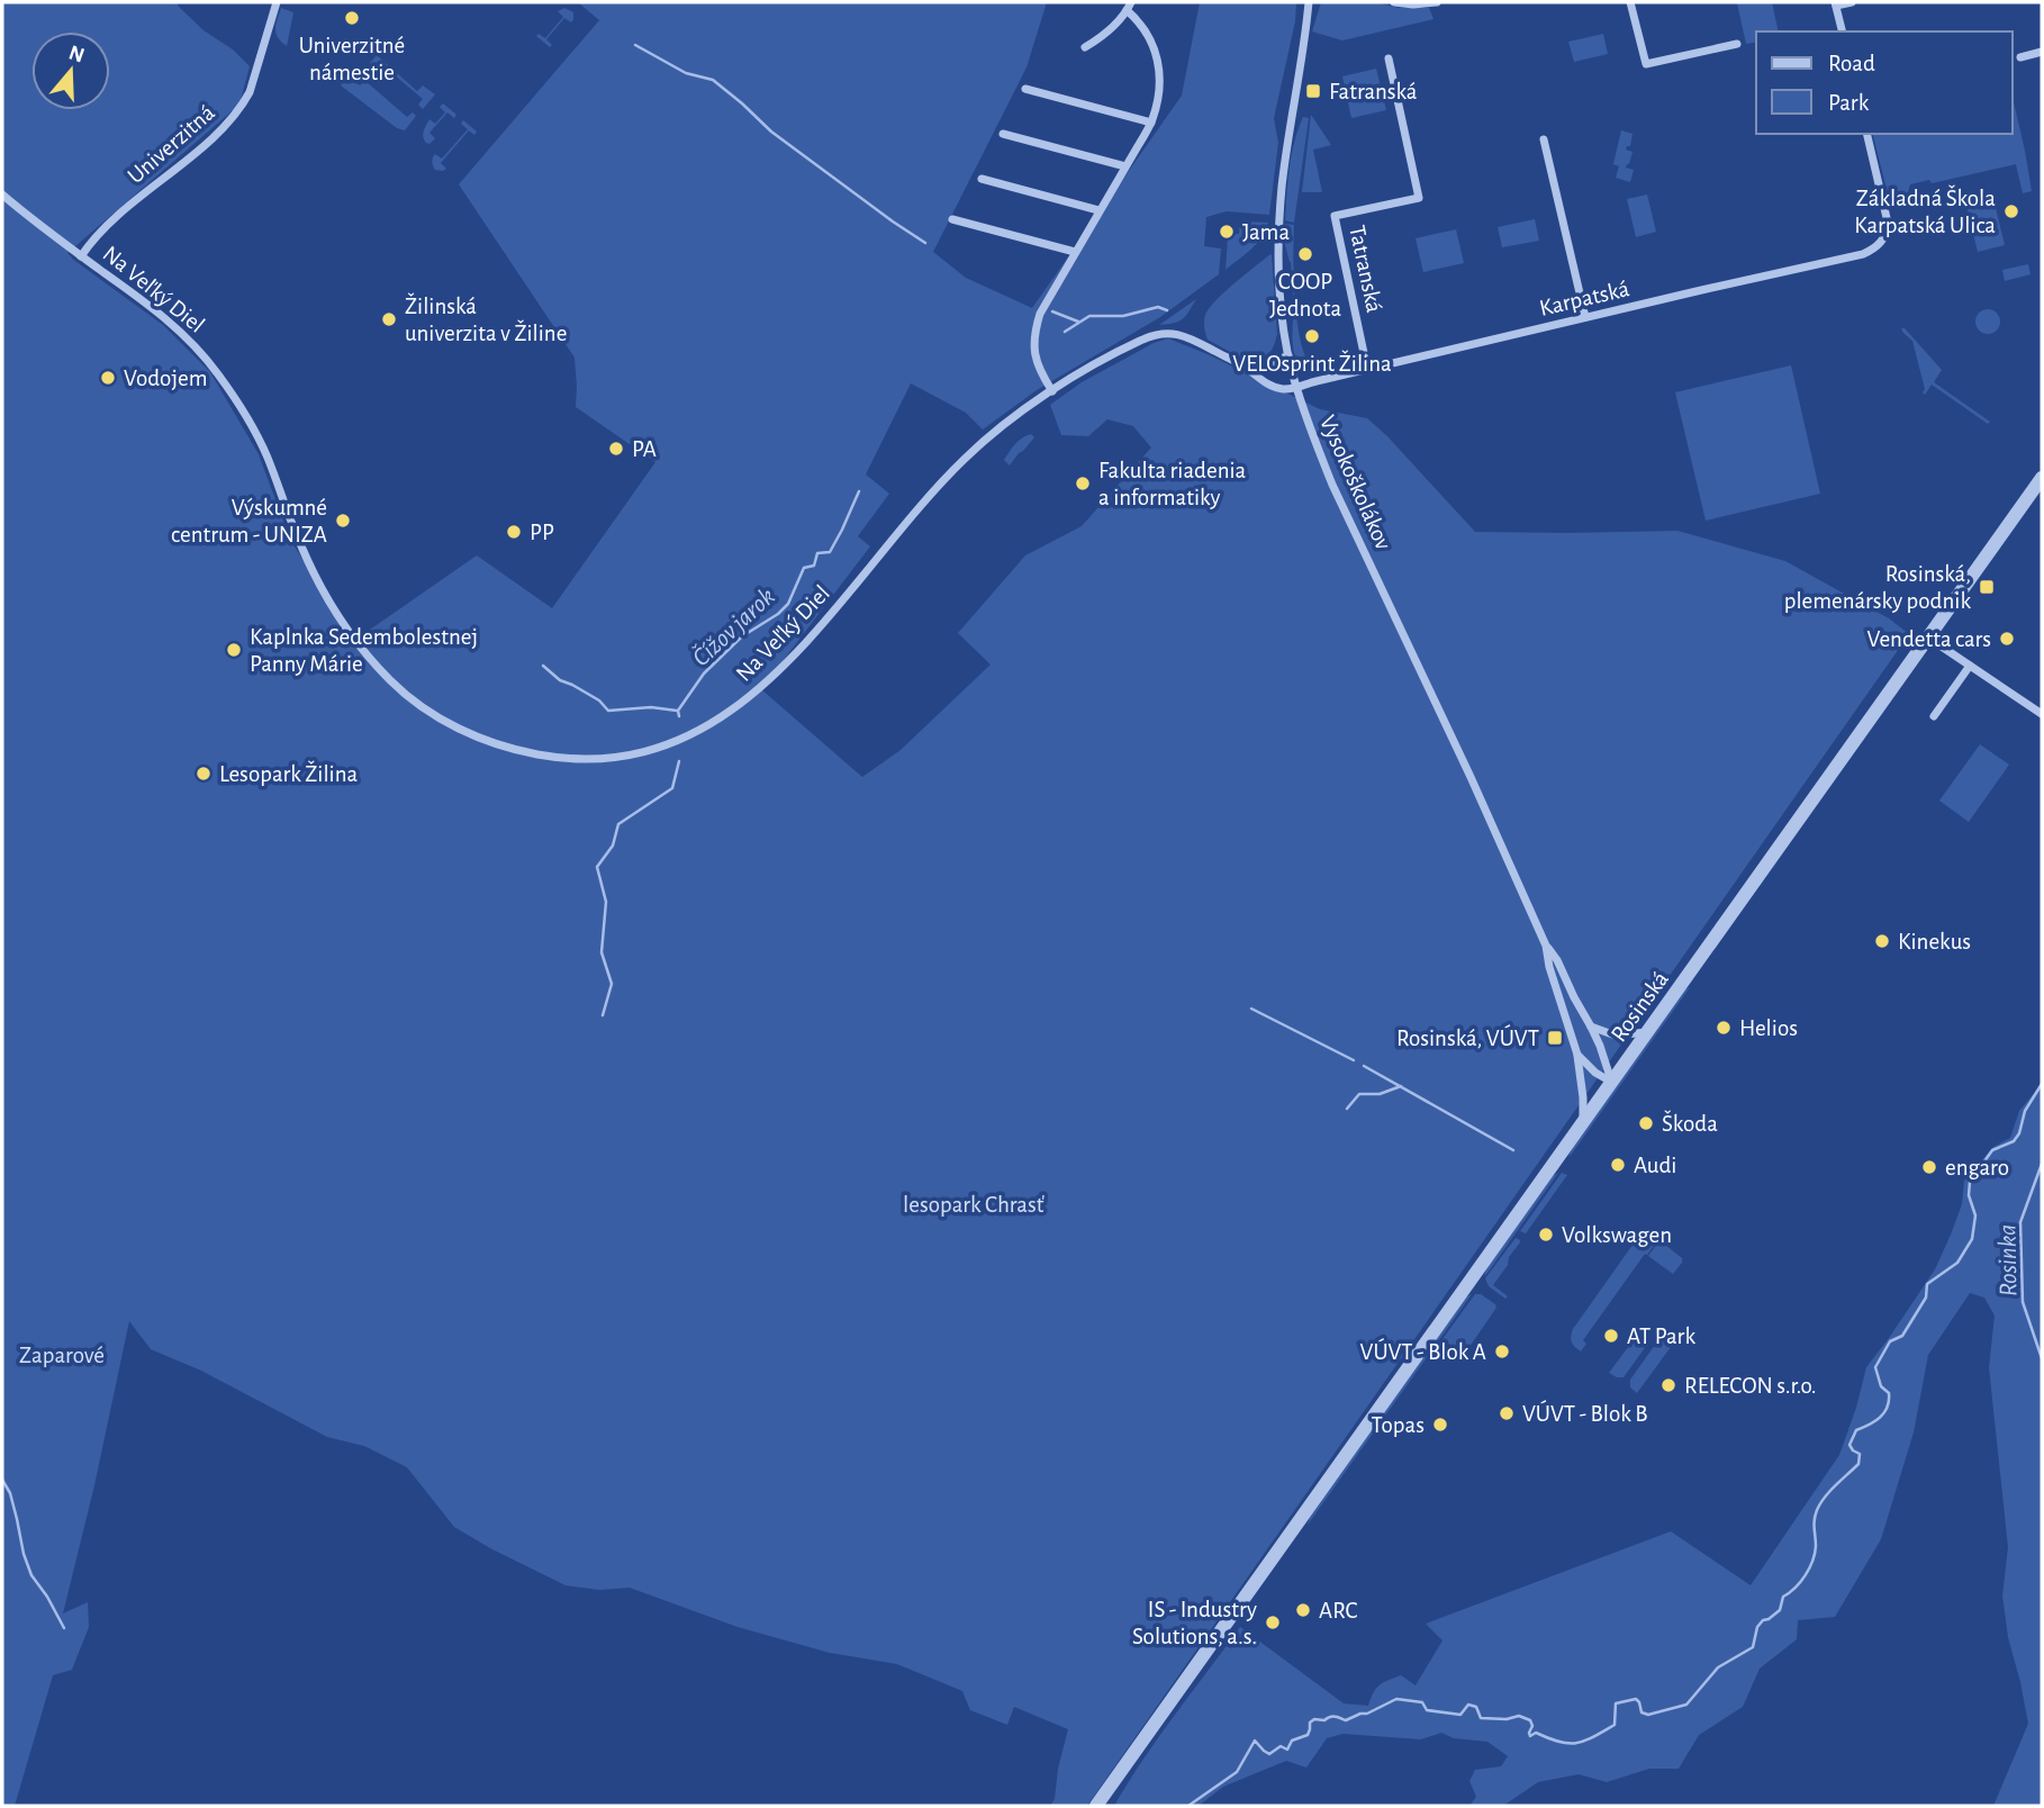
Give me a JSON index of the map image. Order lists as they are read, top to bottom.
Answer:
{
  "streets": {
    "street": [
      "Univerzitná",
      "Tatranská",
      "Na Veľký Diel",
      "Karpatská",
      "Vysokoškolákov",
      "Rosinská"
    ]
  },
  "crossings": [
    ["Univerzitná", "Na Veľký Diel"],
    ["Tatranská", "Karpatská"],
    ["Na Veľký Diel", "Karpatská"],
    ["Na Veľký Diel", "Vysokoškolákov"],
    ["Karpatská", "Vysokoškolákov"],
    ["Vysokoškolákov", "Rosinská"]
  ],
  "water": ["Čížov jarok", "Rosinka"],
  "parks": ["lesopark Chrasť", "Zaparové"],
  "places": {
    "other": [
      "Univerzitné námestie",
      "Základná Škola Karpatská Ulica",
      "Jama",
      "COOP Jednota",
      "Žilinská univerzita v Žiline",
      "VELOsprint Žilina",
      "Vodojem",
      "PA",
      "Fakulta riadenia a informatiky",
      "Výskumné centrum - UNIZA",
      "PP",
      "Vendetta cars",
      "Kaplnka Sedembolestnej Panny Márie",
      "Lesopark Žilina",
      "Kinekus",
      "Helios",
      "Škoda",
      "Audi",
      "engaro",
      "Volkswagen",
      "AT Park",
      "VÚVT - Blok A",
      "RELECON s.r.o.",
      "VÚVT - Blok B",
      "Topas",
      "ARC",
      "IS - Industry Solutions, a.s."
    ],
    "transit": ["Fatranská", "Rosinská, plemenársky podnik", "Rosinská, VÚVT"]
  },
  "legend": ["Road", "Park"],
  "north": "top"
}
